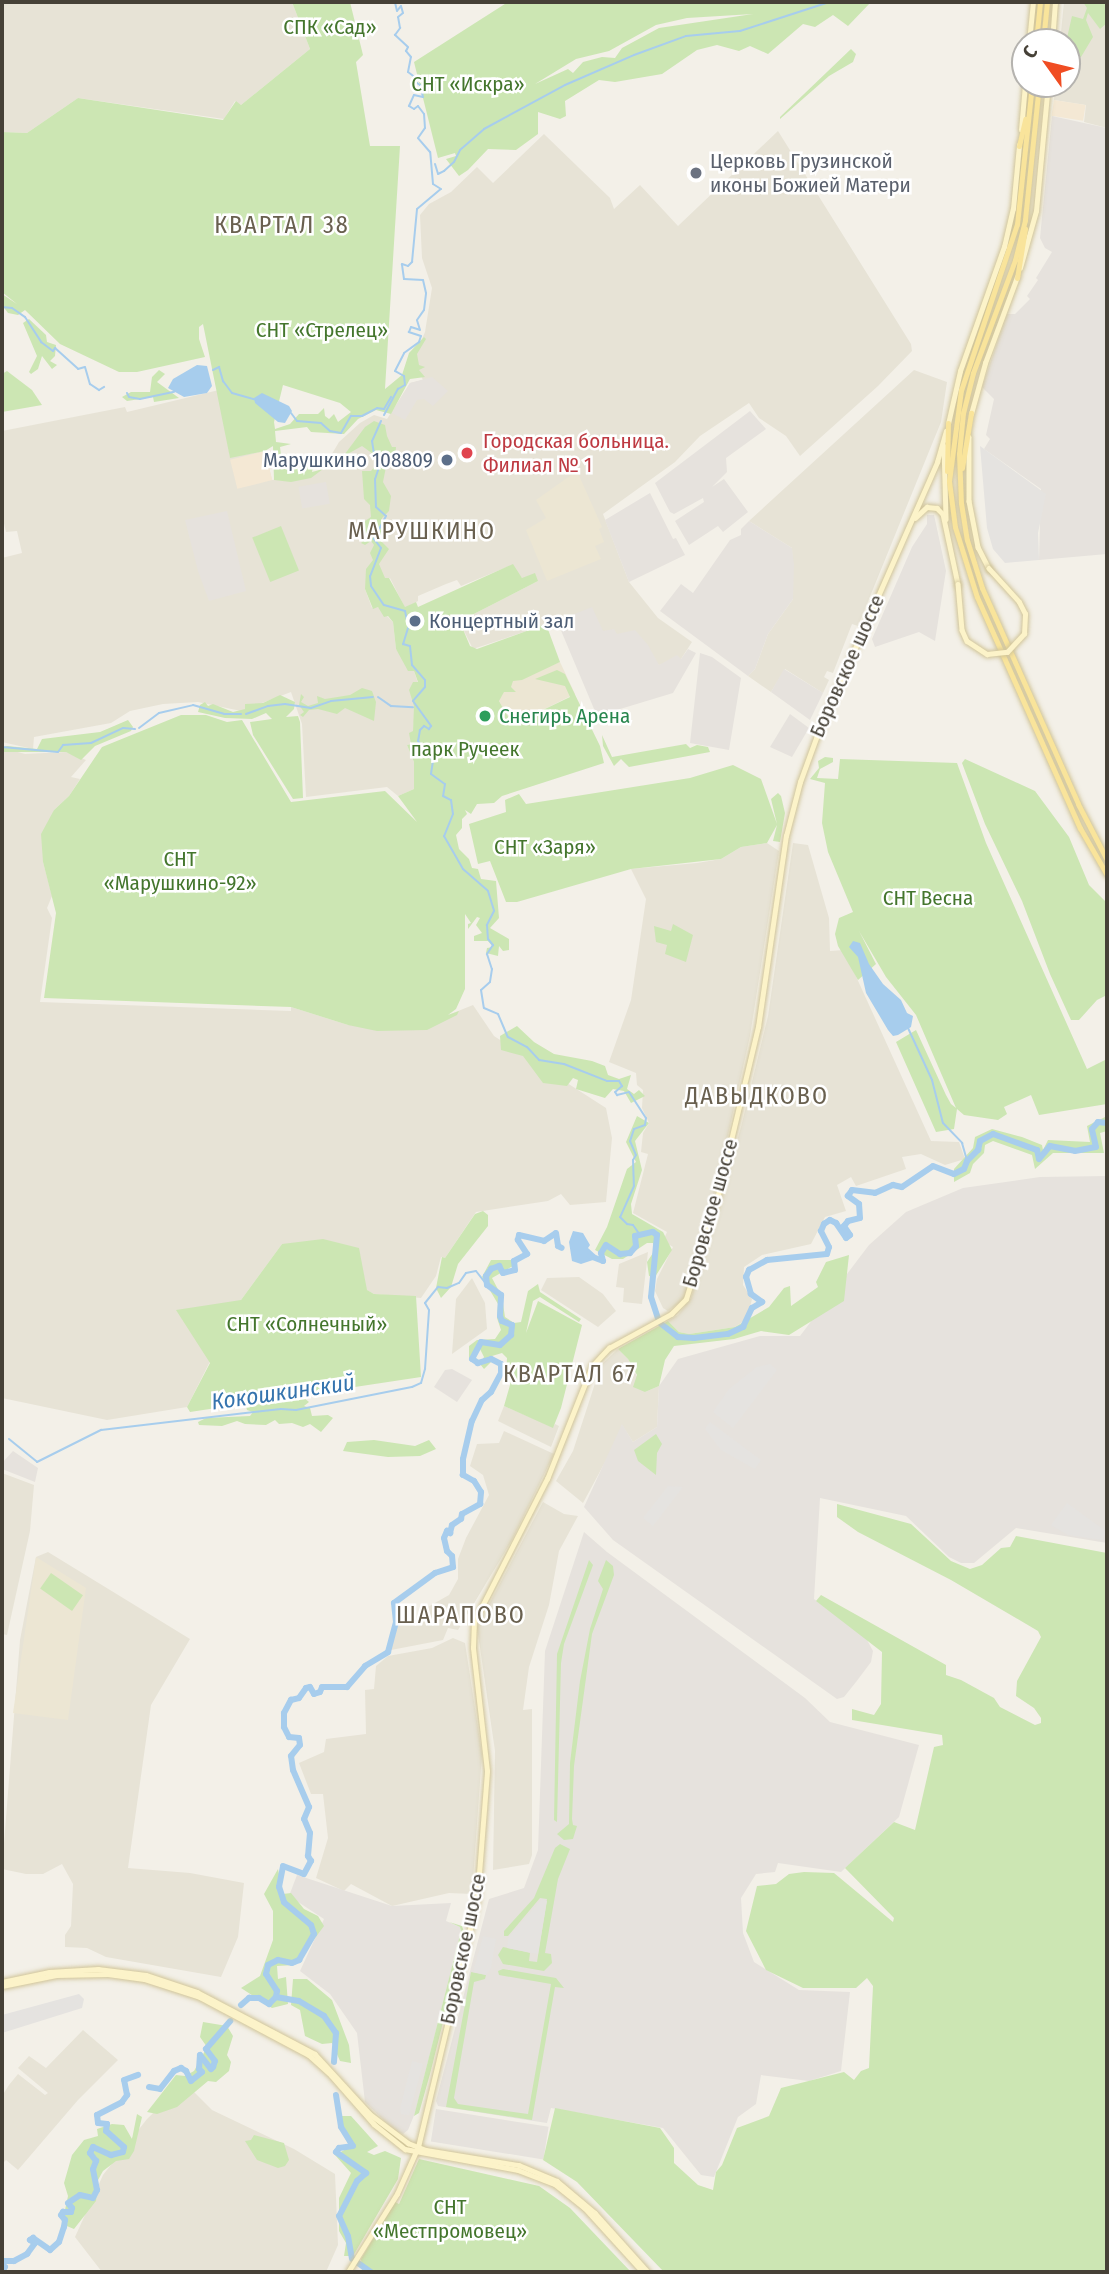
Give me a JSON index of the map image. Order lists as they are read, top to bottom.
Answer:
{
  "streets": {
    "main road": ["Боровское шоссе"]
  },
  "districts": [
    "КВАРТАЛ 38",
    "МАРУШКИНО",
    "ДАВЫДКОВО",
    "КВАРТАЛ 67",
    "ШАРАПОВО"
  ],
  "water": ["Кокошкинский"],
  "parks": [
    "СПК «Сад»",
    "СНТ «Искра»",
    "СНТ «Стрелец»",
    "парк Ручеек",
    "СНТ «Заря»",
    "СНТ «Марушкино-92»",
    "СНТ Весна",
    "СНТ «Солнечный»",
    "СНТ «Местпромовец»"
  ],
  "places": [
    "Церковь Грузинской иконы Божией Матери",
    "Городская больница. Филиал № 1",
    "Марушкино 108809",
    "Концертный зал",
    "Снегирь Арена"
  ],
  "north": "top left"
}
